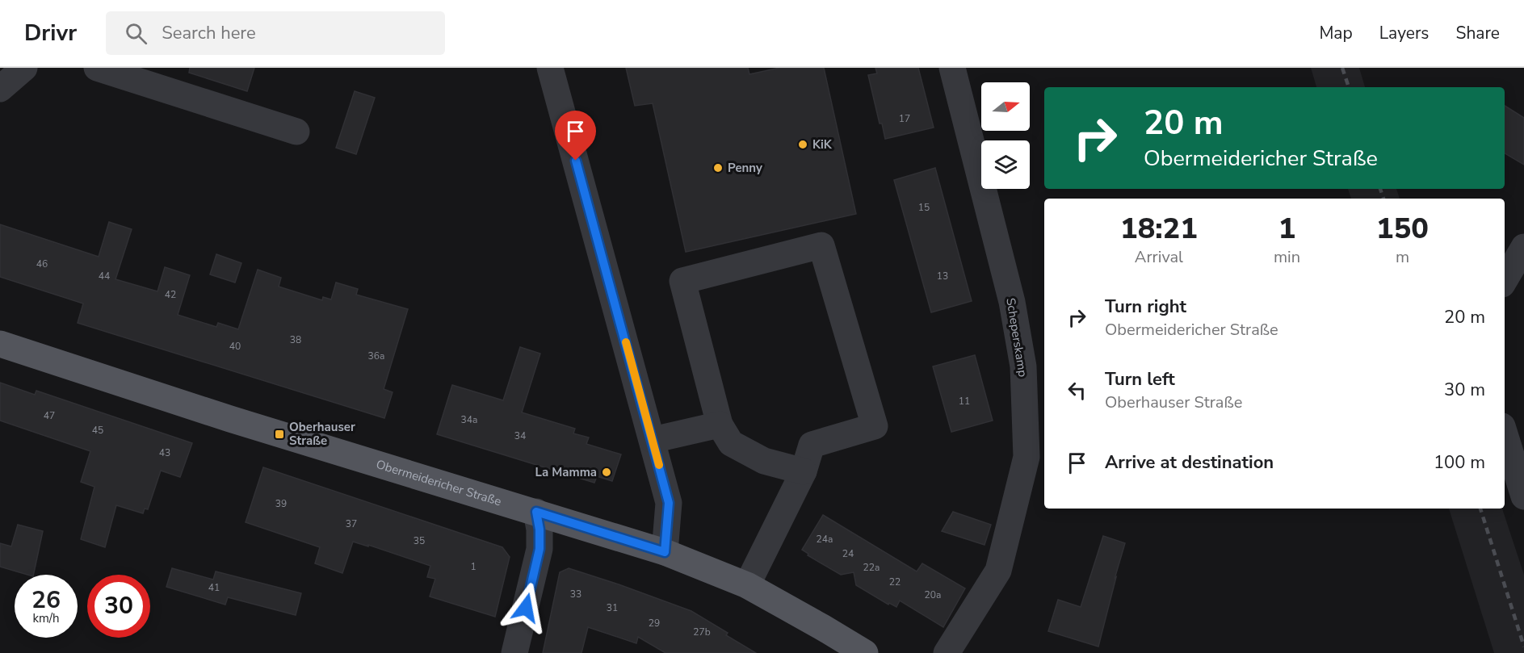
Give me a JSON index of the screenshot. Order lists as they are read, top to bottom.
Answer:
{
  "streets": {
    "main road": ["Obermeidericher Straße"],
    "street": ["Scheperskamp"]
  },
  "places": {
    "other": ["KiK", "Penny", "La Mamma"],
    "transit": ["Oberhauser Straße"]
  },
  "house_numbers": [
    "17",
    "15",
    "46",
    "44",
    "13",
    "42",
    "38",
    "40",
    "36a",
    "11",
    "47",
    "34a",
    "45",
    "34",
    "43",
    "39",
    "37",
    "24a",
    "35",
    "24",
    "1",
    "22a",
    "22",
    "41",
    "33",
    "20a",
    "31",
    "29",
    "27b"
  ],
  "north": "right",
  "page": {
    "header": "Drivr",
    "search": "Search here",
    "nav": ["Map", "Layers", "Share"],
    "turn": ["20 m", "Obermeidericher Straße"],
    "eta": [
      "18:21",
      "Arrival",
      "1",
      "min",
      "150",
      "m"
    ],
    "list": [
      {
        "name": "Turn right",
        "note": "Obermeidericher Straße",
        "value": "20 m"
      },
      {
        "name": "Turn left",
        "note": "Oberhauser Straße",
        "value": "30 m"
      },
      {
        "name": "Arrive at destination",
        "value": "100 m"
      }
    ],
    "speed": "26 km/h",
    "limit": "30"
  }
}
